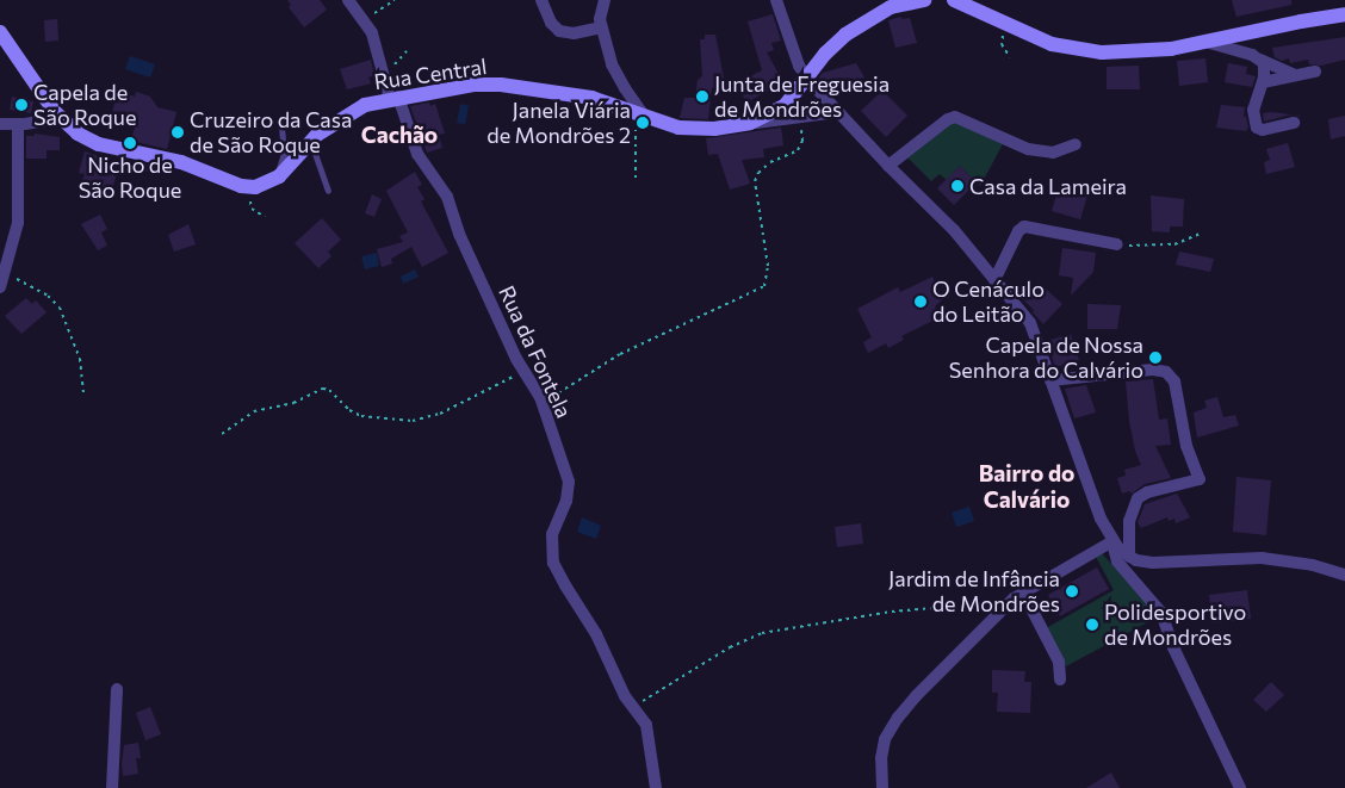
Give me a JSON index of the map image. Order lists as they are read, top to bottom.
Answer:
{
  "streets": {
    "main road": ["Rua Central"],
    "street": ["Rua da Fontela"]
  },
  "crossings": [
    ["Rua Central", "Rua da Fontela"]
  ],
  "districts": ["Cachão", "Bairro do Calvário"],
  "places": [
    "Junta de Freguesia de Mondrões",
    "Capela de São Roque",
    "Janela Viária de Mondrões 2",
    "Cruzeiro da Casa de São Roque",
    "Nicho de São Roque",
    "Casa da Lameira",
    "O Cenáculo do Leitão",
    "Capela de Nossa Senhora do Calvário",
    "Jardim de Infância de Mondrões",
    "Polidesportivo de Mondrões"
  ]
}
